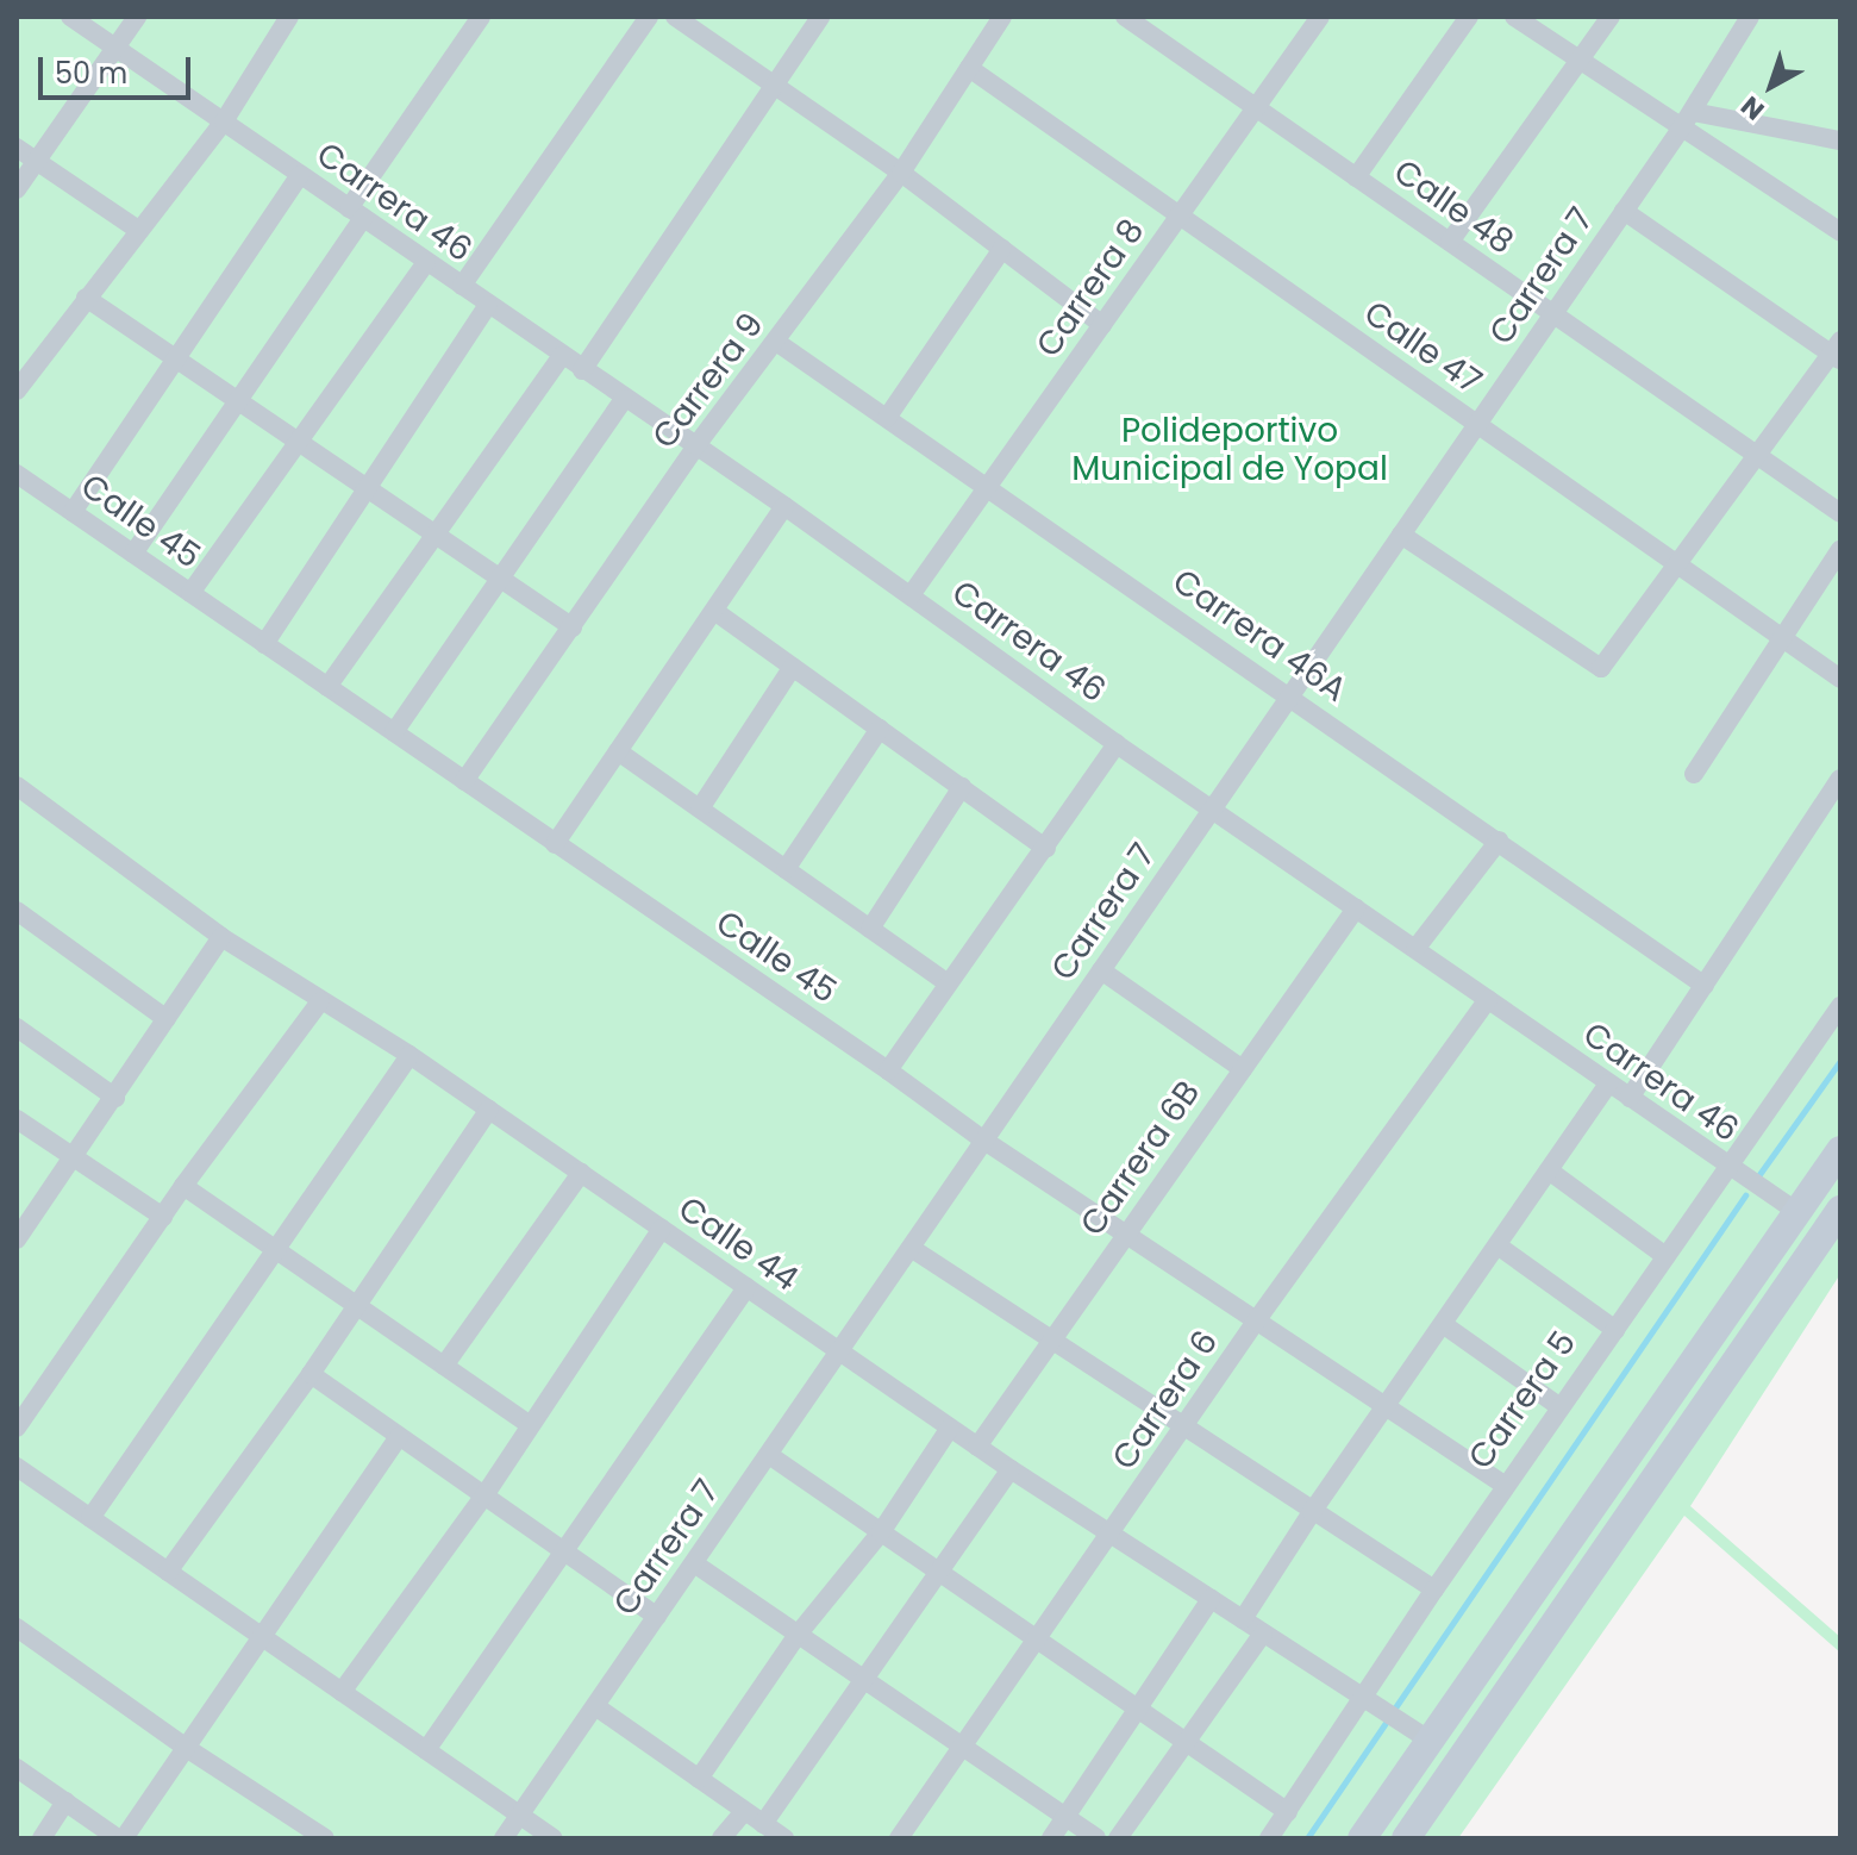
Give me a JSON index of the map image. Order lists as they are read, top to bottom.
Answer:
{
  "streets": {
    "street": [
      "Carrera 46",
      "Calle 48",
      "Carrera 7",
      "Carrera 8",
      "Calle 47",
      "Carrera 9",
      "Calle 45",
      "Carrera 46A",
      "Carrera 6B",
      "Calle 44",
      "Carrera 6",
      "Carrera 5"
    ]
  },
  "crossings": [
    ["Carrera 46", "Carrera 7"],
    ["Carrera 46", "Carrera 8"],
    ["Carrera 46", "Carrera 9"],
    ["Carrera 46", "Carrera 6B"],
    ["Carrera 46", "Carrera 6"],
    ["Carrera 46", "Carrera 5"],
    ["Calle 48", "Carrera 7"],
    ["Calle 48", "Carrera 8"],
    ["Carrera 7", "Calle 47"],
    ["Carrera 7", "Calle 45"],
    ["Carrera 7", "Carrera 46A"],
    ["Carrera 7", "Calle 44"],
    ["Carrera 8", "Calle 47"],
    ["Carrera 8", "Carrera 46A"],
    ["Calle 47", "Carrera 9"],
    ["Carrera 9", "Calle 45"],
    ["Carrera 9", "Carrera 46A"],
    ["Calle 45", "Carrera 6B"],
    ["Calle 45", "Carrera 6"],
    ["Calle 45", "Carrera 5"],
    ["Carrera 6B", "Calle 44"],
    ["Calle 44", "Carrera 6"],
    ["Calle 44", "Carrera 5"]
  ],
  "parks": ["Polideportivo Municipal de Yopal"],
  "scale_bar": "50 m",
  "north": "bottom left"
}
